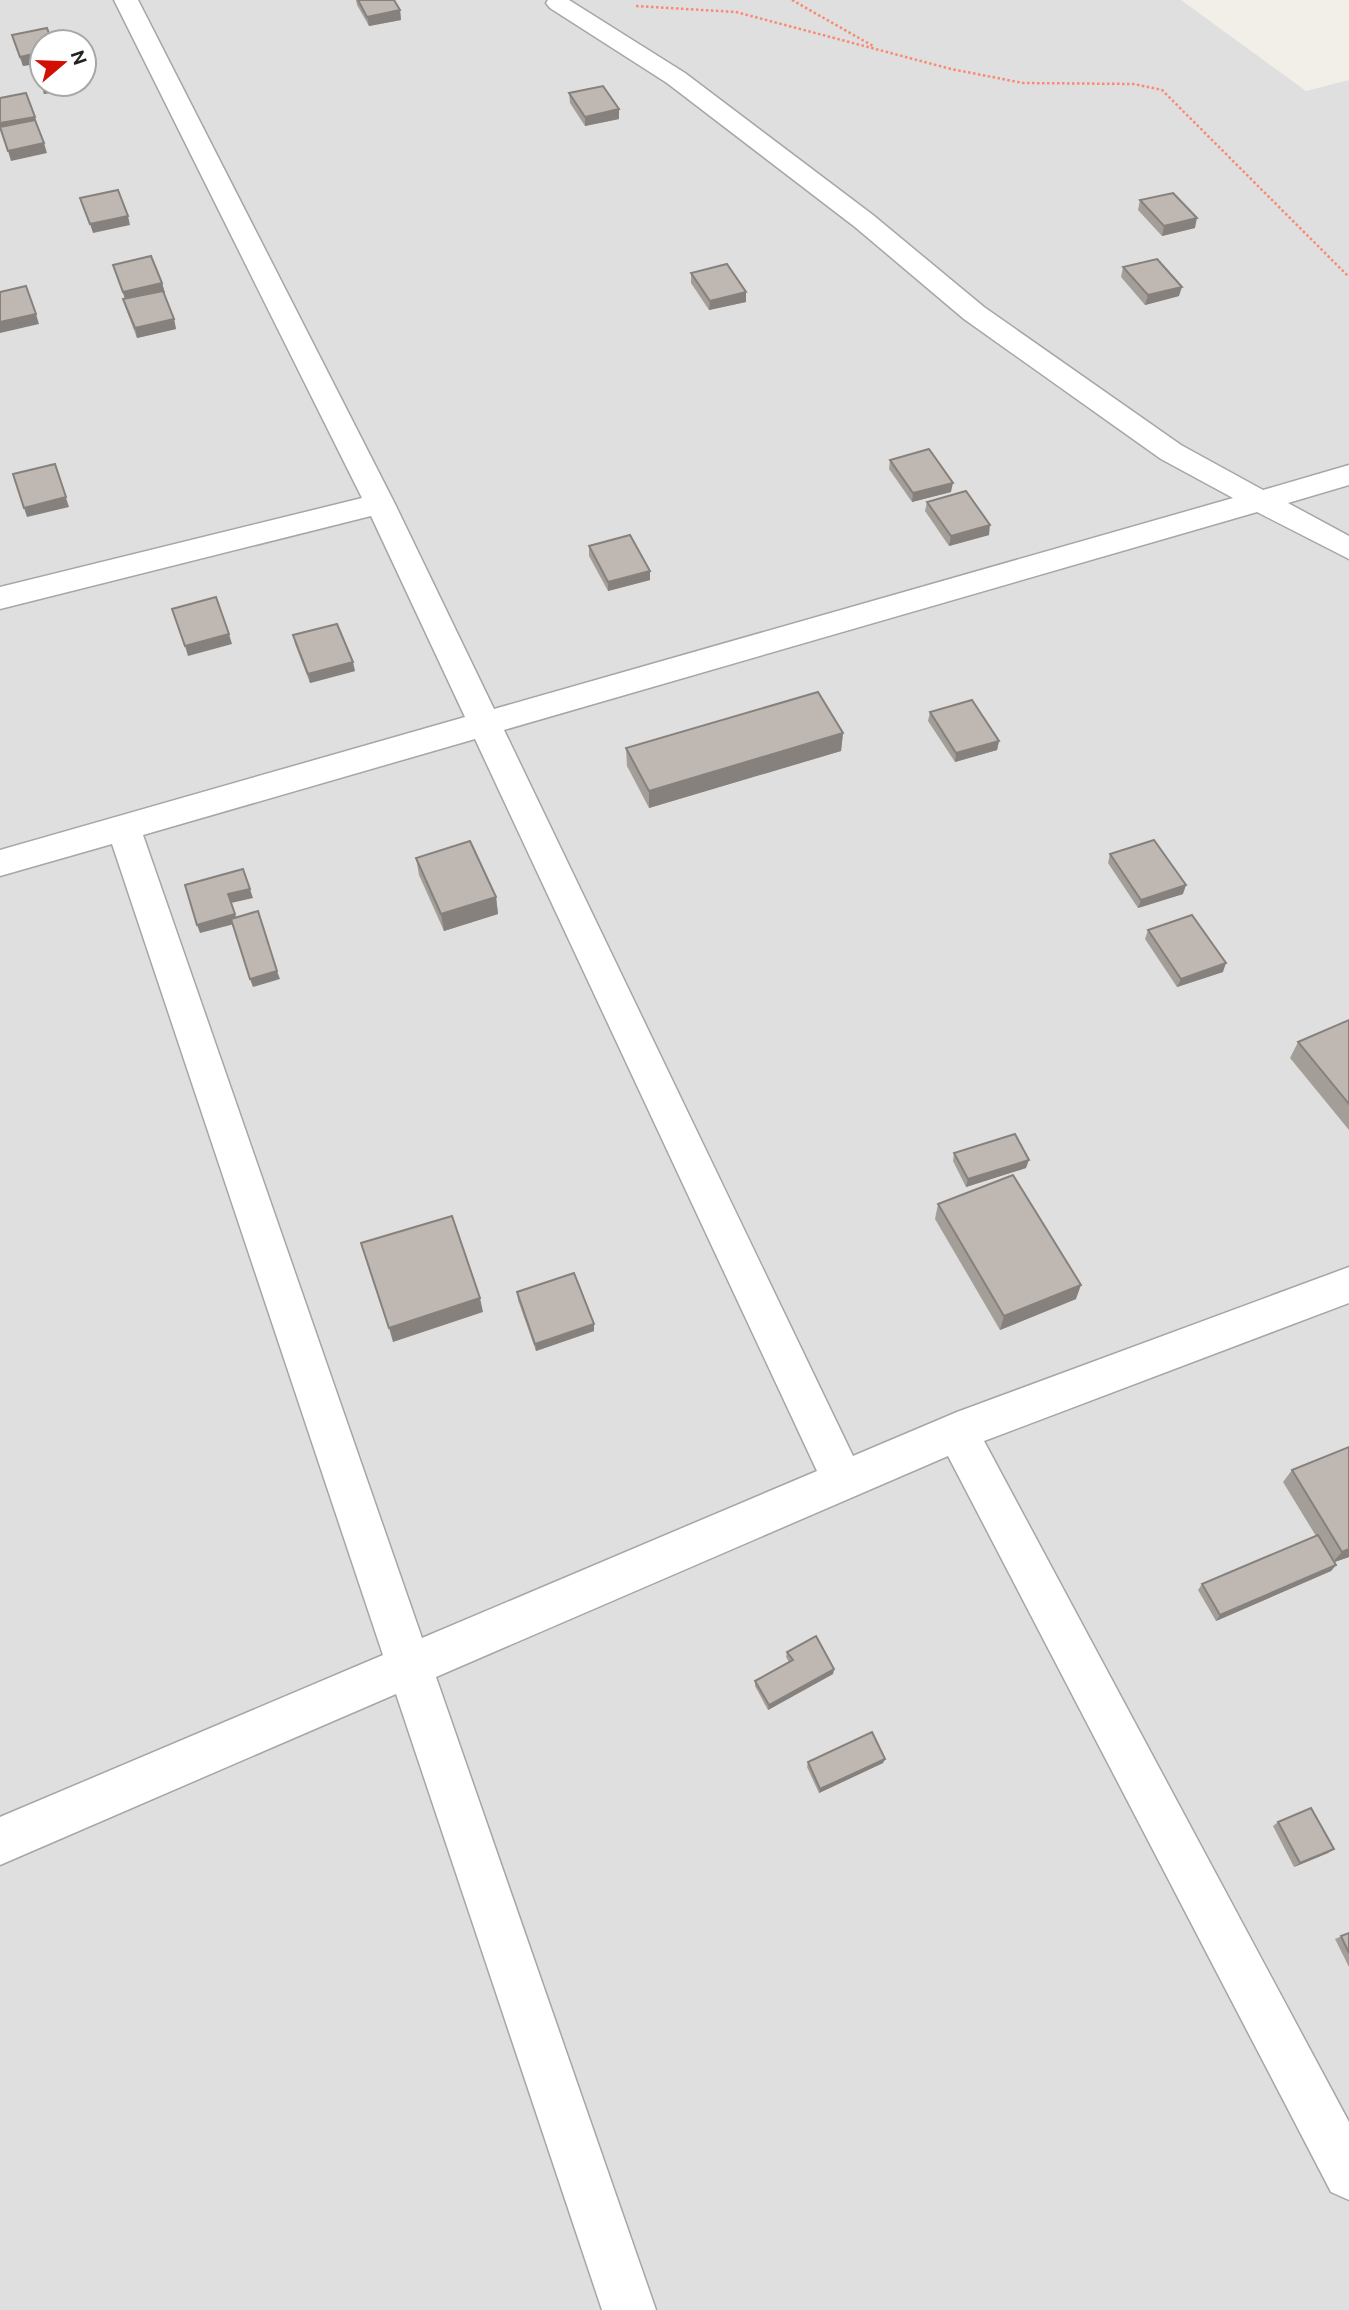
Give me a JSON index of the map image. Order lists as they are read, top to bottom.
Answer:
{
  "north": "right"
}
